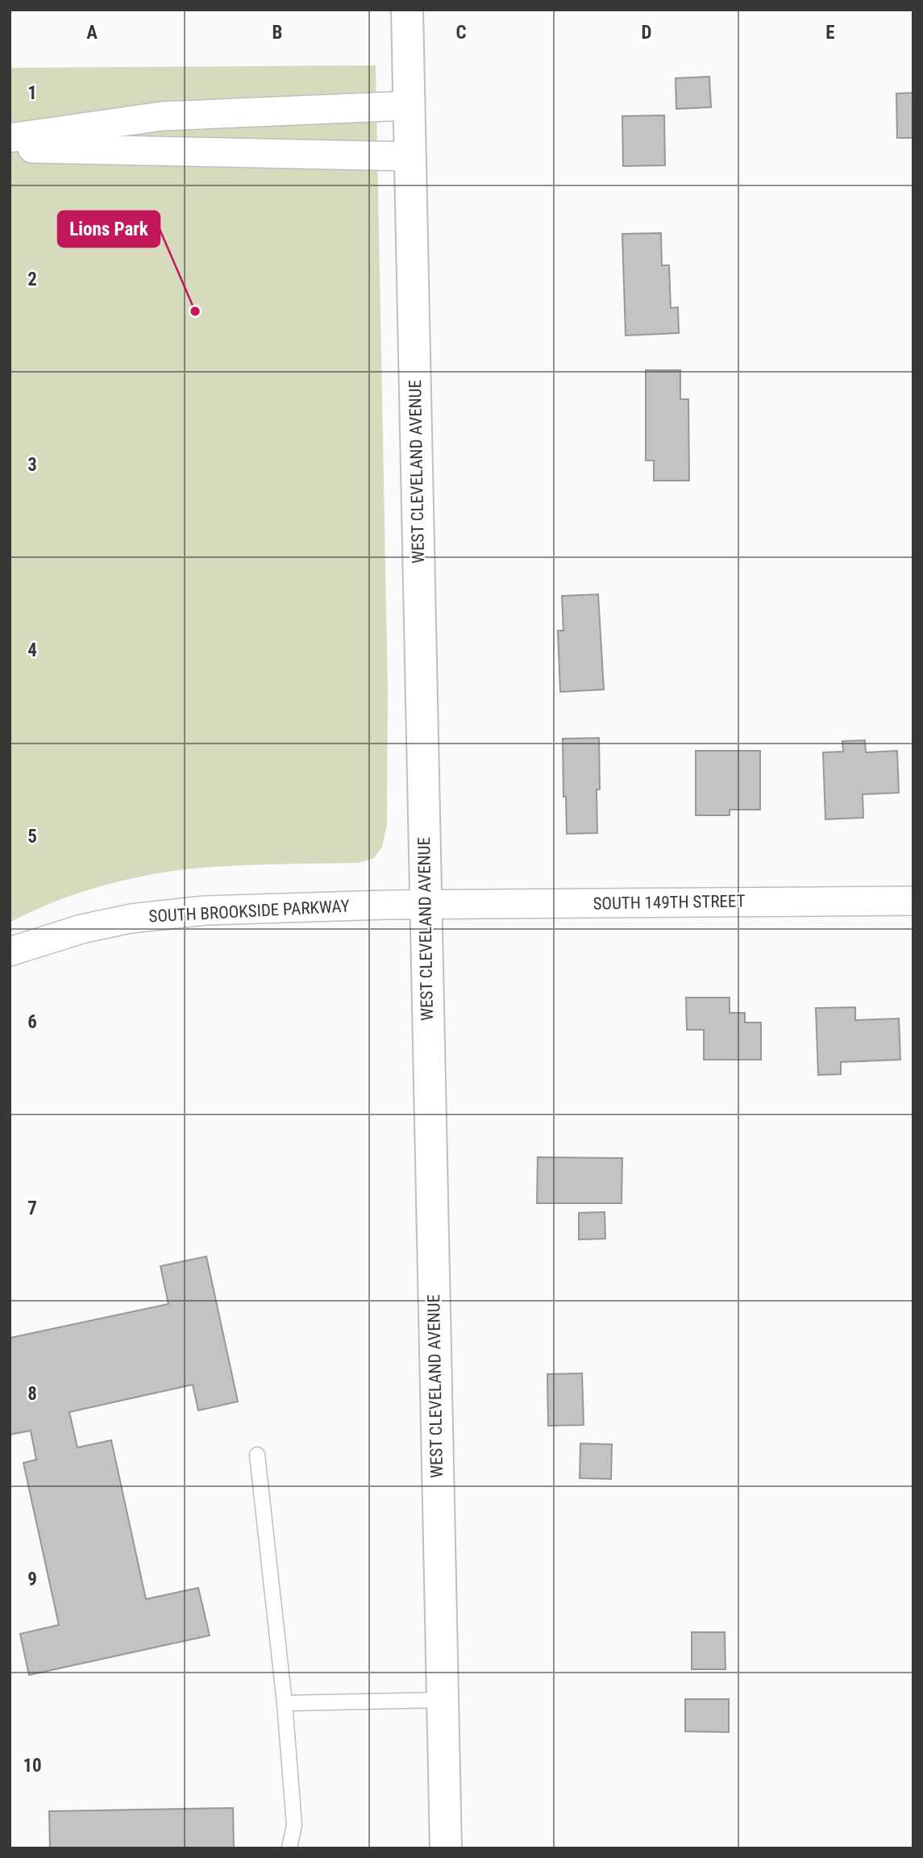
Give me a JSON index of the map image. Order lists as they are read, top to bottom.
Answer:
{
  "streets": {
    "main road": ["WEST CLEVELAND AVENUE"],
    "street": ["SOUTH 149TH STREET", "SOUTH BROOKSIDE PARKWAY"]
  },
  "crossings": [
    ["WEST CLEVELAND AVENUE", "SOUTH 149TH STREET"],
    ["WEST CLEVELAND AVENUE", "SOUTH BROOKSIDE PARKWAY"],
    ["SOUTH 149TH STREET", "SOUTH BROOKSIDE PARKWAY"]
  ],
  "places": ["Lions Park"],
  "grid": {
    "columns": [
      "A",
      "B",
      "C",
      "D",
      "E"
    ],
    "rows": [
      "1",
      "2",
      "3",
      "4",
      "5",
      "6",
      "7",
      "8",
      "9",
      "10"
    ]
  }
}
